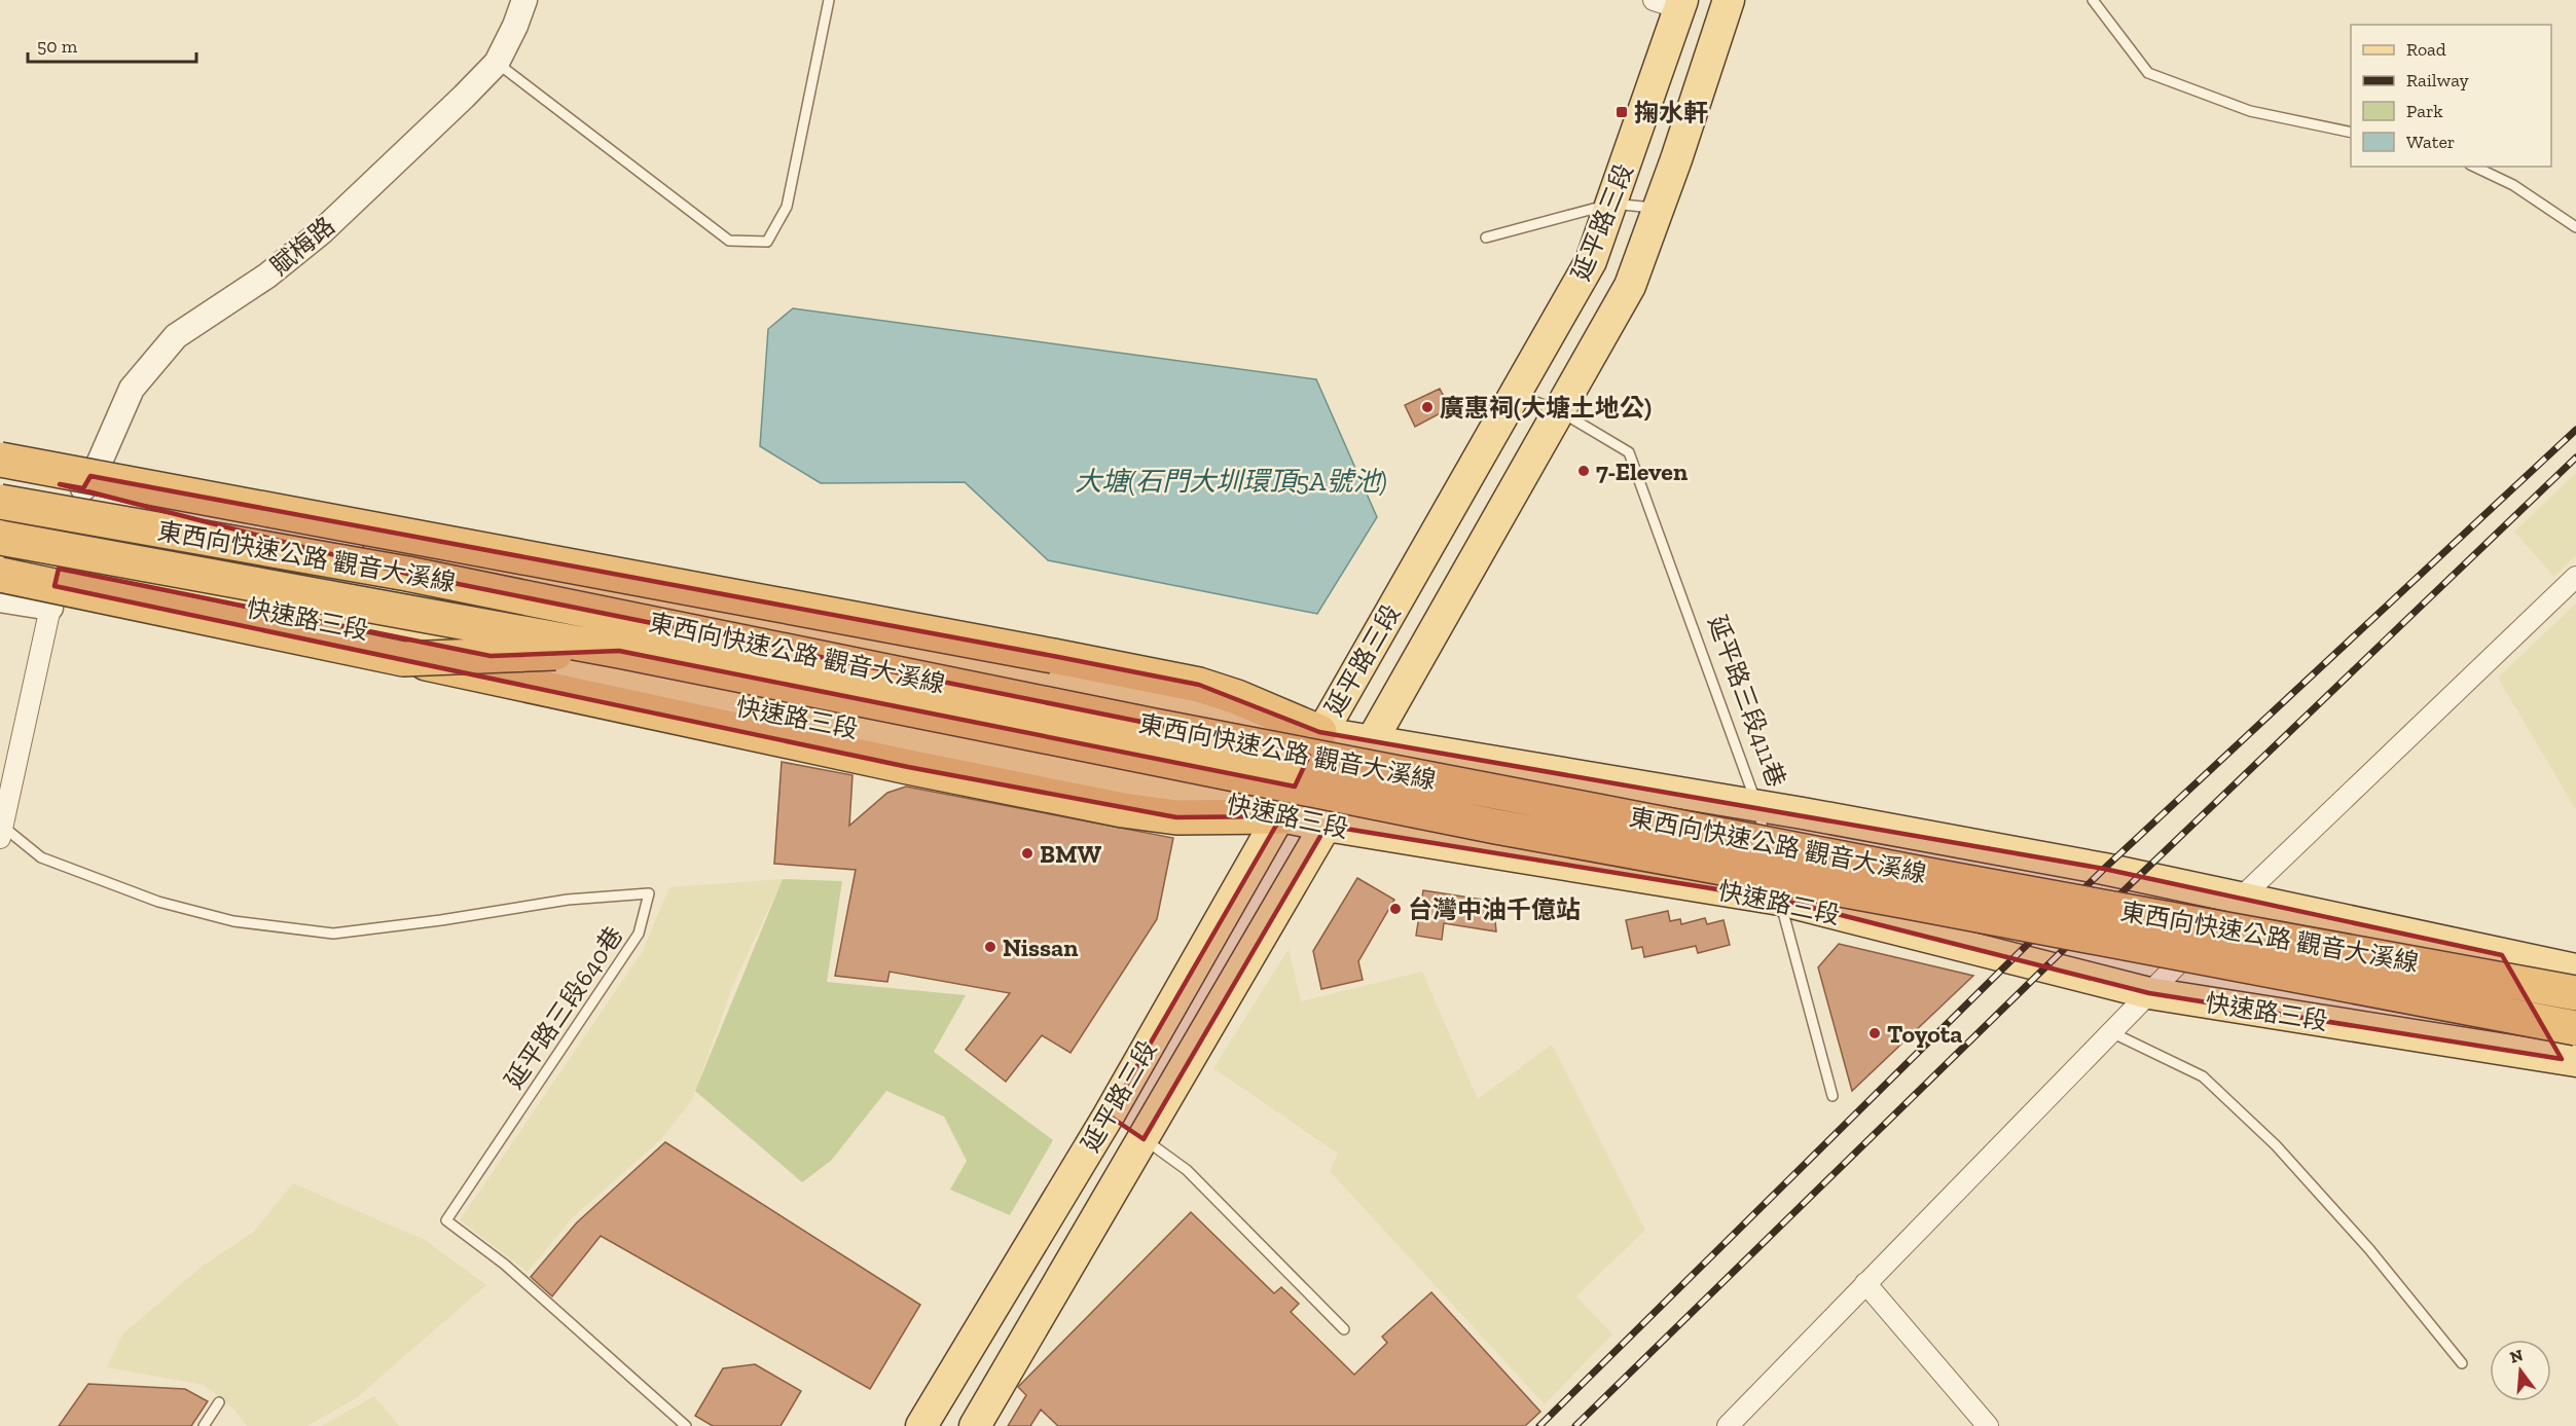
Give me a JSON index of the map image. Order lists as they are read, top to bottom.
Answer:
{
  "streets": {
    "highway": ["東西向快速公路 觀音大溪線"],
    "main road": ["延平路三段", "快速路三段"],
    "street": ["賦梅路"],
    "lane": ["延平路三段411巷", "延平路三段640巷"]
  },
  "crossings": [
    ["延平路三段", "快速路三段"],
    ["延平路三段", "延平路三段411巷"]
  ],
  "water": ["大塘(石門大圳環頂5A號池)"],
  "places": {
    "transit": ["掬水軒"],
    "other": [
      "廣惠祠(大塘土地公)",
      "7-Eleven",
      "BMW",
      "台灣中油千億站",
      "Nissan",
      "Toyota"
    ]
  },
  "legend": [
    "Road",
    "Railway",
    "Park",
    "Water"
  ],
  "scale_bar": "50 m",
  "north": "top"
}
